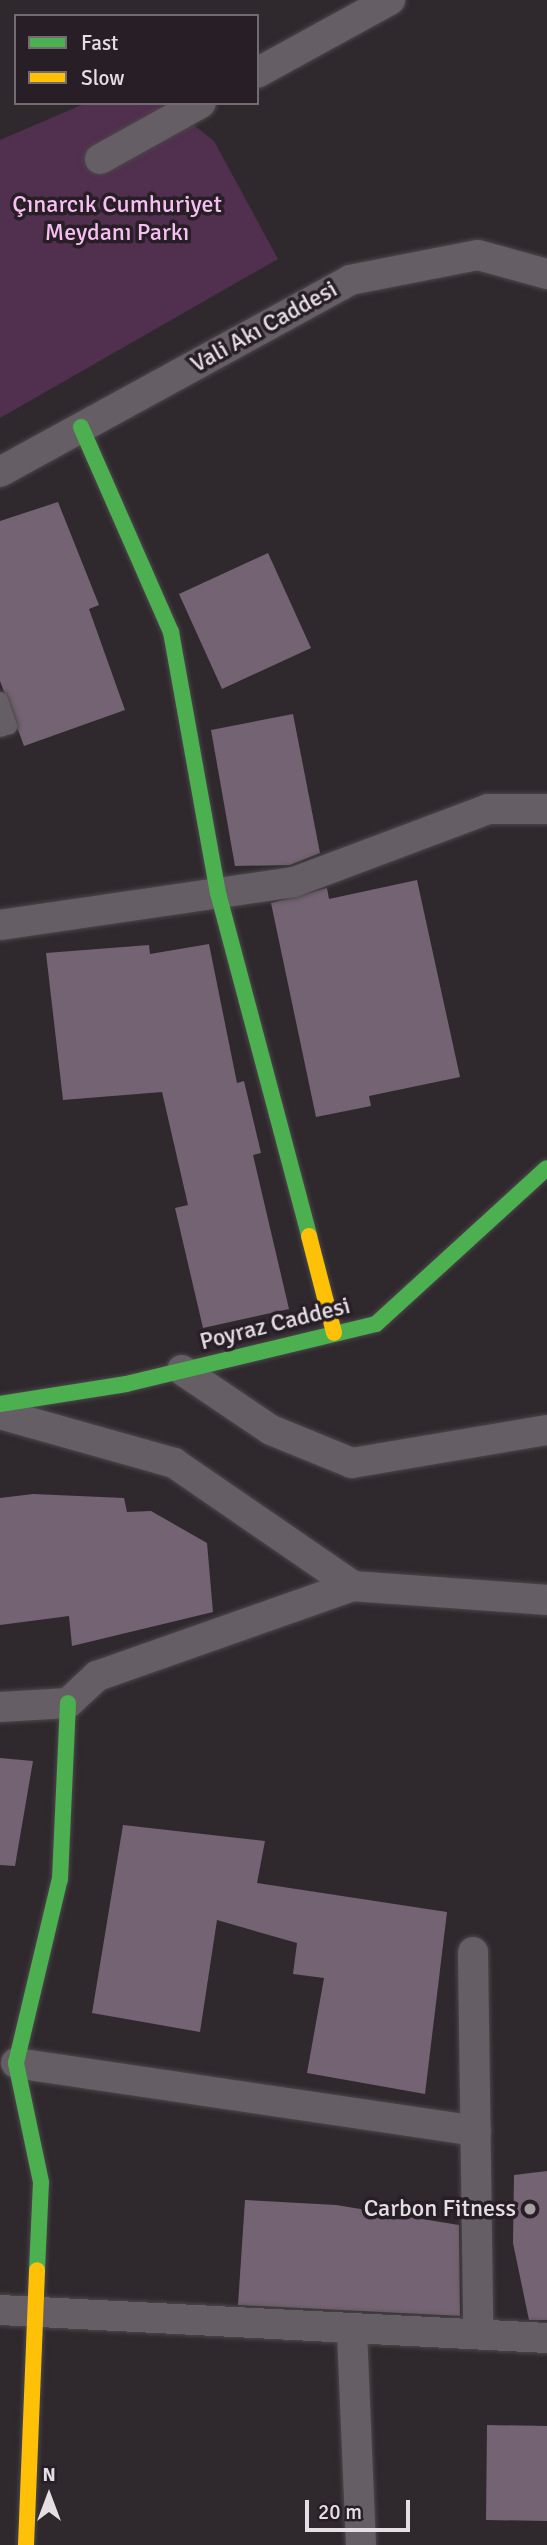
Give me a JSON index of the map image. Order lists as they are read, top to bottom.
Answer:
{
  "streets": {
    "street": ["Vali Akı Caddesi", "Poyraz Caddesi"]
  },
  "parks": ["Çınarcık Cumhuriyet Meydanı Parkı"],
  "places": ["Carbon Fitness"],
  "legend": ["Fast", "Slow"],
  "scale_bar": "20 m",
  "north": "top"
}
